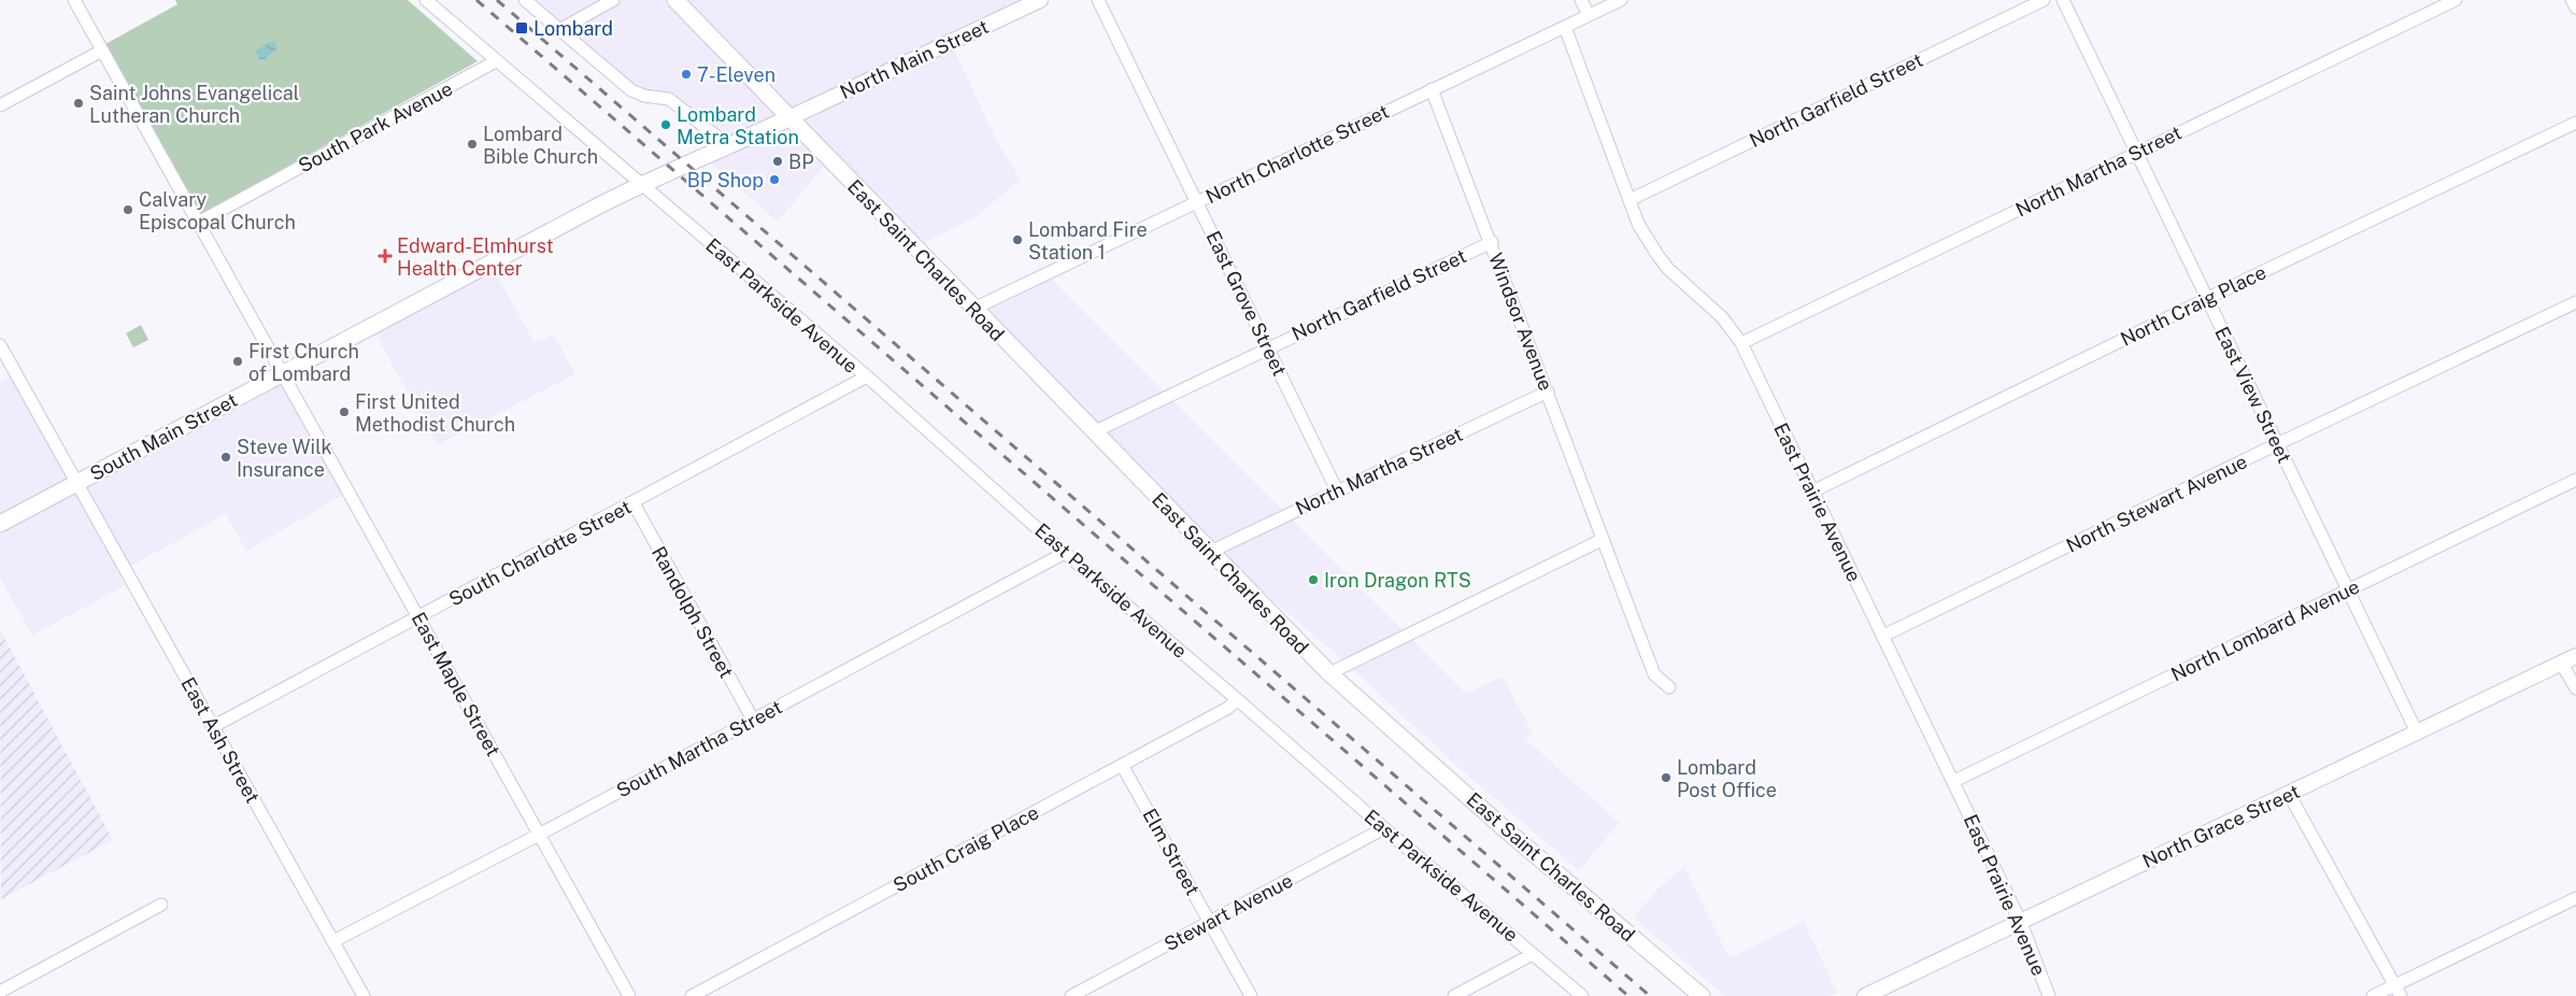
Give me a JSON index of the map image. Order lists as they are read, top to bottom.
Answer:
{
  "streets": {
    "main road": ["East Saint Charles Road", "South Main Street"],
    "street": [
      "North Main Street",
      "North Garfield Street",
      "South Park Avenue",
      "North Charlotte Street",
      "North Martha Street",
      "East Grove Street",
      "East Parkside Avenue",
      "North Craig Place",
      "Windsor Avenue",
      "East View Street",
      "East Prairie Avenue",
      "North Stewart Avenue",
      "South Charlotte Street",
      "Randolph Street",
      "North Lombard Avenue",
      "East Maple Street",
      "East Ash Street",
      "South Martha Street",
      "North Grace Street",
      "South Craig Place",
      "Elm Street",
      "Stewart Avenue"
    ]
  },
  "crossings": [
    ["North Main Street", "East Saint Charles Road"],
    ["North Main Street", "South Main Street"],
    ["North Garfield Street", "East Saint Charles Road"],
    ["North Garfield Street", "East Grove Street"],
    ["North Garfield Street", "Windsor Avenue"],
    ["North Garfield Street", "East Prairie Avenue"],
    ["South Park Avenue", "East Parkside Avenue"],
    ["South Park Avenue", "East Maple Street"],
    ["North Charlotte Street", "East Saint Charles Road"],
    ["North Charlotte Street", "East Grove Street"],
    ["North Charlotte Street", "Windsor Avenue"],
    ["North Charlotte Street", "East Prairie Avenue"],
    ["North Martha Street", "East Saint Charles Road"],
    ["North Martha Street", "East Grove Street"],
    ["North Martha Street", "Windsor Avenue"],
    ["North Martha Street", "East View Street"],
    ["North Martha Street", "East Prairie Avenue"],
    ["East Saint Charles Road", "South Main Street"],
    ["East Parkside Avenue", "South Main Street"],
    ["East Parkside Avenue", "South Charlotte Street"],
    ["East Parkside Avenue", "South Martha Street"],
    ["East Parkside Avenue", "South Craig Place"],
    ["East Parkside Avenue", "Stewart Avenue"],
    ["North Craig Place", "East View Street"],
    ["North Craig Place", "East Prairie Avenue"],
    ["East View Street", "North Stewart Avenue"],
    ["East View Street", "North Lombard Avenue"],
    ["East View Street", "North Grace Street"],
    ["South Main Street", "East Maple Street"],
    ["South Main Street", "East Ash Street"],
    ["East Prairie Avenue", "North Stewart Avenue"],
    ["East Prairie Avenue", "North Lombard Avenue"],
    ["East Prairie Avenue", "North Grace Street"],
    ["South Charlotte Street", "Randolph Street"],
    ["South Charlotte Street", "East Maple Street"],
    ["South Charlotte Street", "East Ash Street"],
    ["Randolph Street", "South Martha Street"],
    ["East Maple Street", "South Martha Street"],
    ["East Ash Street", "South Martha Street"],
    ["South Craig Place", "Elm Street"],
    ["Elm Street", "Stewart Avenue"]
  ],
  "places": {
    "transit": ["Lombard"],
    "other": [
      "7-Eleven",
      "Saint Johns Evangelical Lutheran Church",
      "Lombard Metra Station",
      "Lombard Bible Church",
      "BP",
      "BP Shop",
      "Calvary Episcopal Church",
      "Lombard Fire Station 1",
      "First Church of Lombard",
      "First United Methodist Church",
      "Steve Wilk Insurance",
      "Iron Dragon RTS",
      "Lombard Post Office"
    ],
    "health": ["Edward-Elmhurst Health Center"]
  }
}
